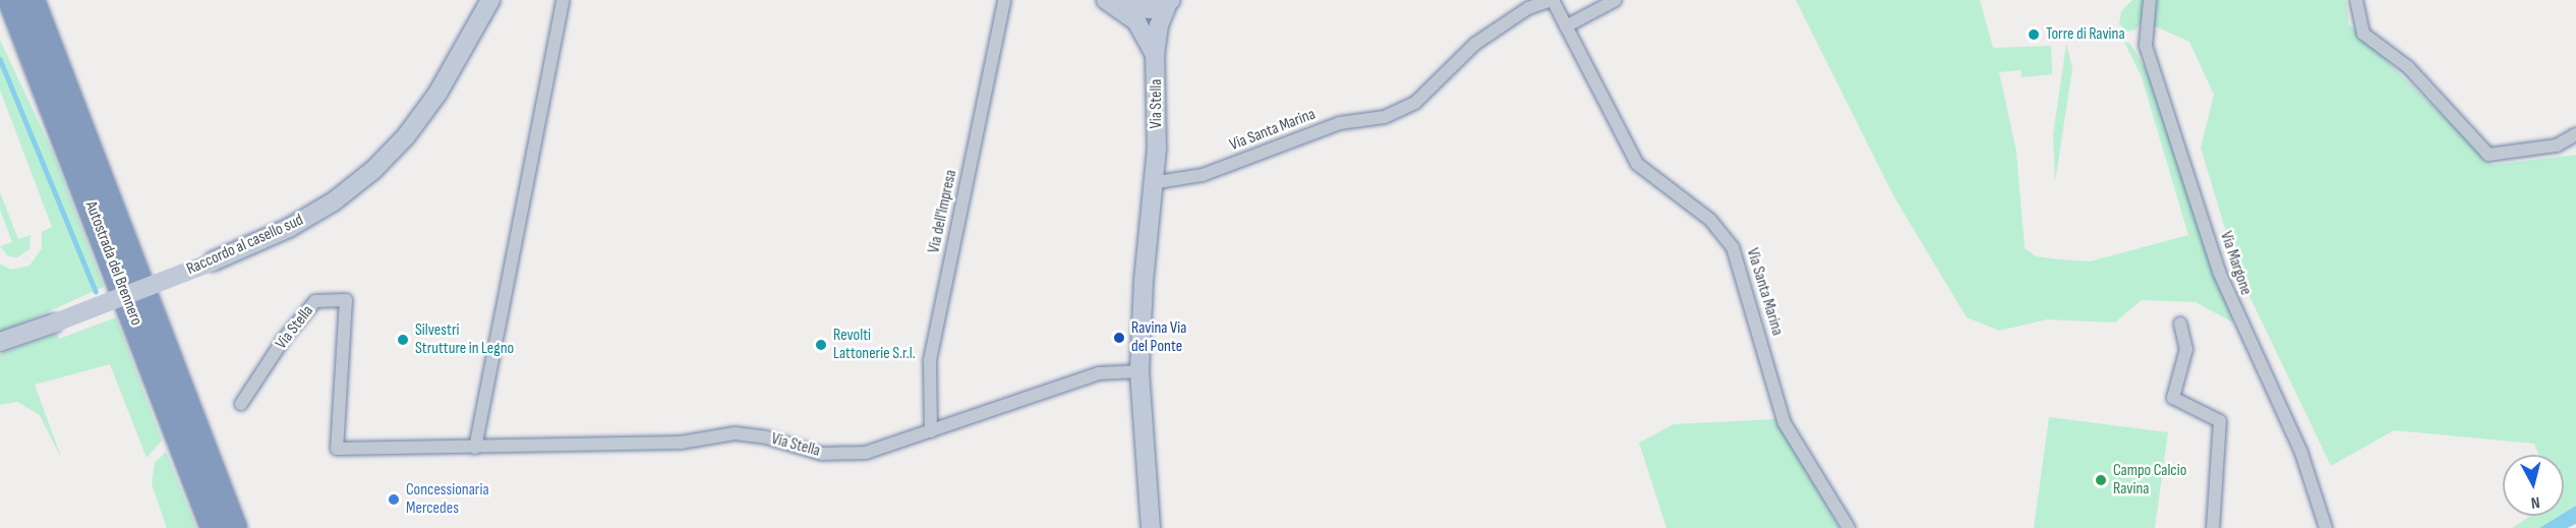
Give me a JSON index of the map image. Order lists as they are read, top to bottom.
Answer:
{
  "streets": {
    "highway": ["Autostrada del Brennero"],
    "main road": ["Via Stella", "Raccordo al casello sud"],
    "street": ["Via Santa Marina", "Via dell'Impresa", "Via Margone"]
  },
  "crossings": [
    ["Via Stella", "Via Santa Marina"],
    ["Via Stella", "Via dell'Impresa"]
  ],
  "places": [
    "Torre di Ravina",
    "Ravina Via del Ponte",
    "Silvestri Strutture in Legno",
    "Revolti Lattonerie S.r.l.",
    "Campo Calcio Ravina",
    "Concessionaria Mercedes"
  ],
  "north": "bottom"
}
